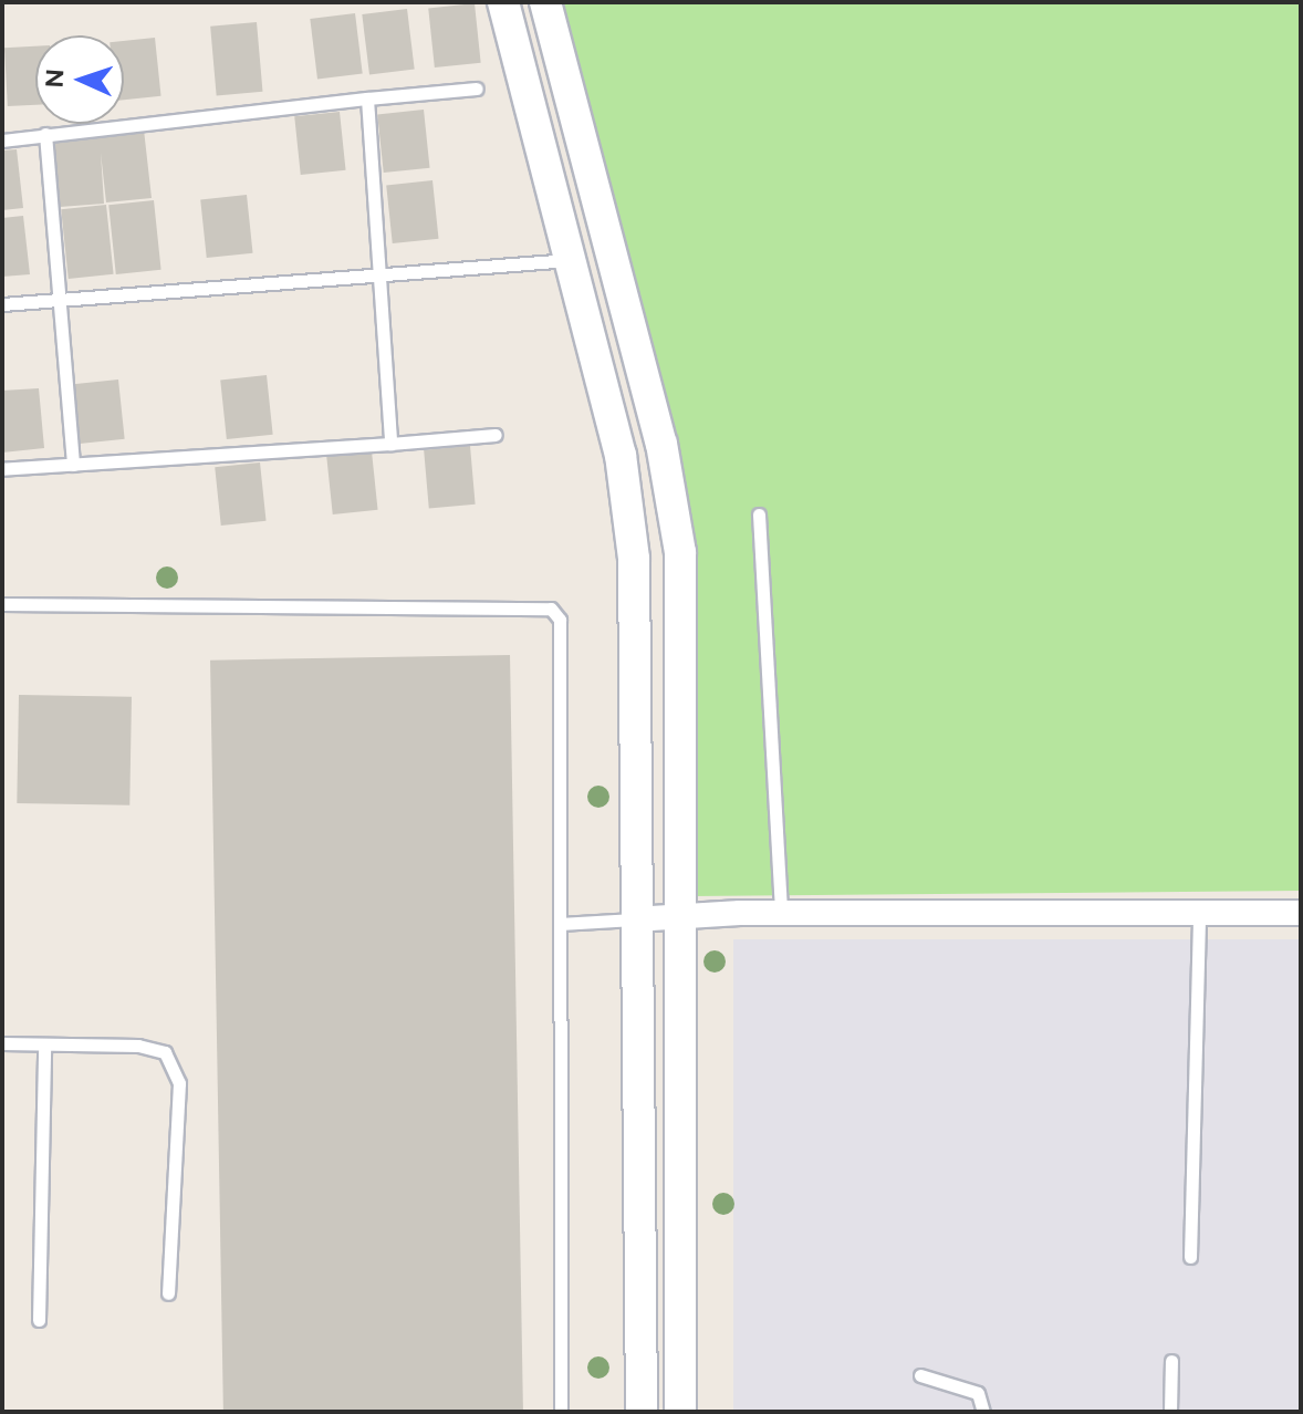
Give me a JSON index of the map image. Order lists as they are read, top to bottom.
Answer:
{
  "north": "left"
}
